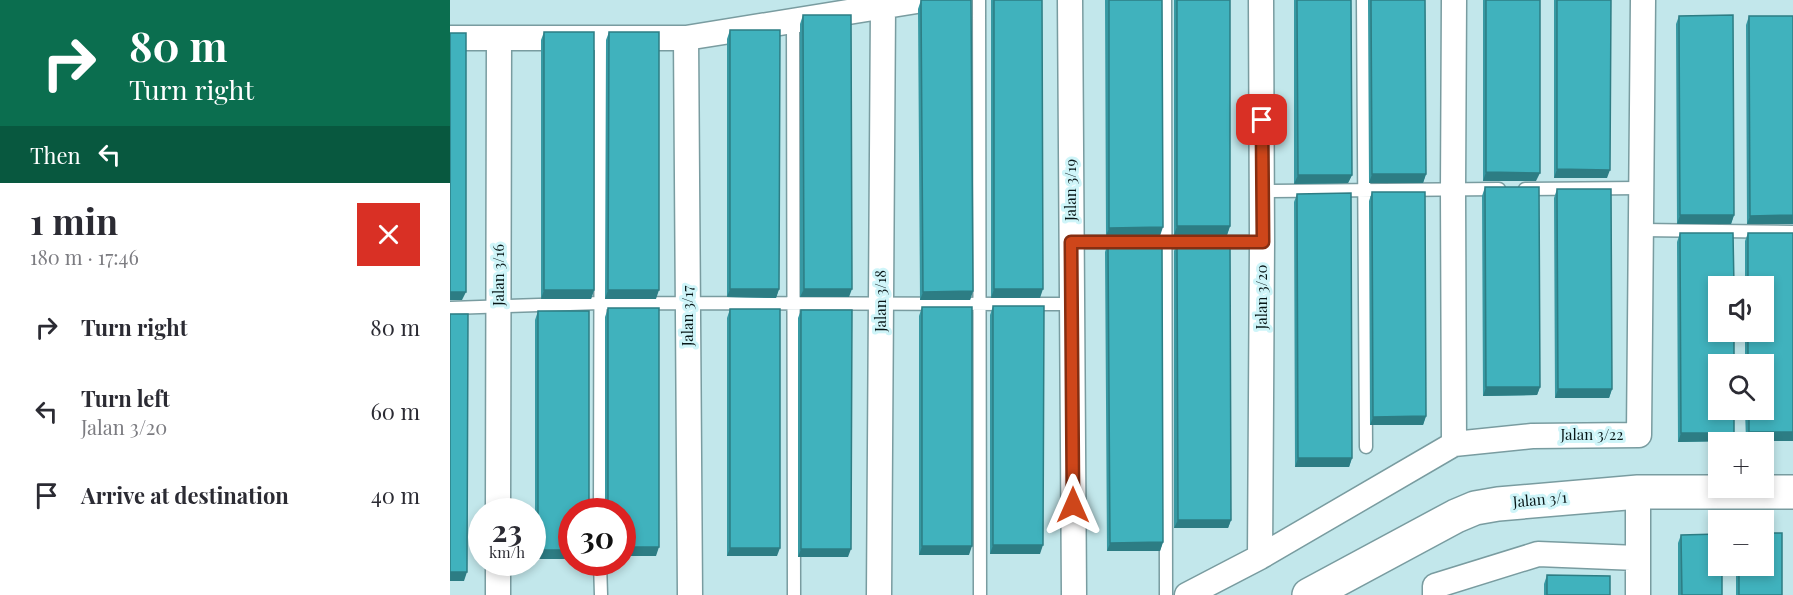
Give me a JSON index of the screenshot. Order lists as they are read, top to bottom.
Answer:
{
  "streets": {
    "street": [
      "Jalan 3/19",
      "Jalan 3/16",
      "Jalan 3/20",
      "Jalan 3/18",
      "Jalan 3/17",
      "Jalan 3/22",
      "Jalan 3/1"
    ]
  },
  "crossings": [
    ["Jalan 3/20", "Jalan 3/22"]
  ],
  "page": {
    "turn": ["80 m", "Turn right"],
    "then": "Then",
    "heading": ["1 min", "180 m · 17:46"],
    "map_buttons": ["+", "−"],
    "list": [
      {
        "name": "Turn right",
        "value": "80 m"
      },
      {
        "name": "Turn left",
        "note": "Jalan 3/20",
        "value": "60 m"
      },
      {
        "name": "Arrive at destination",
        "value": "40 m"
      }
    ],
    "speed": "23 km/h",
    "limit": "30"
  }
}
